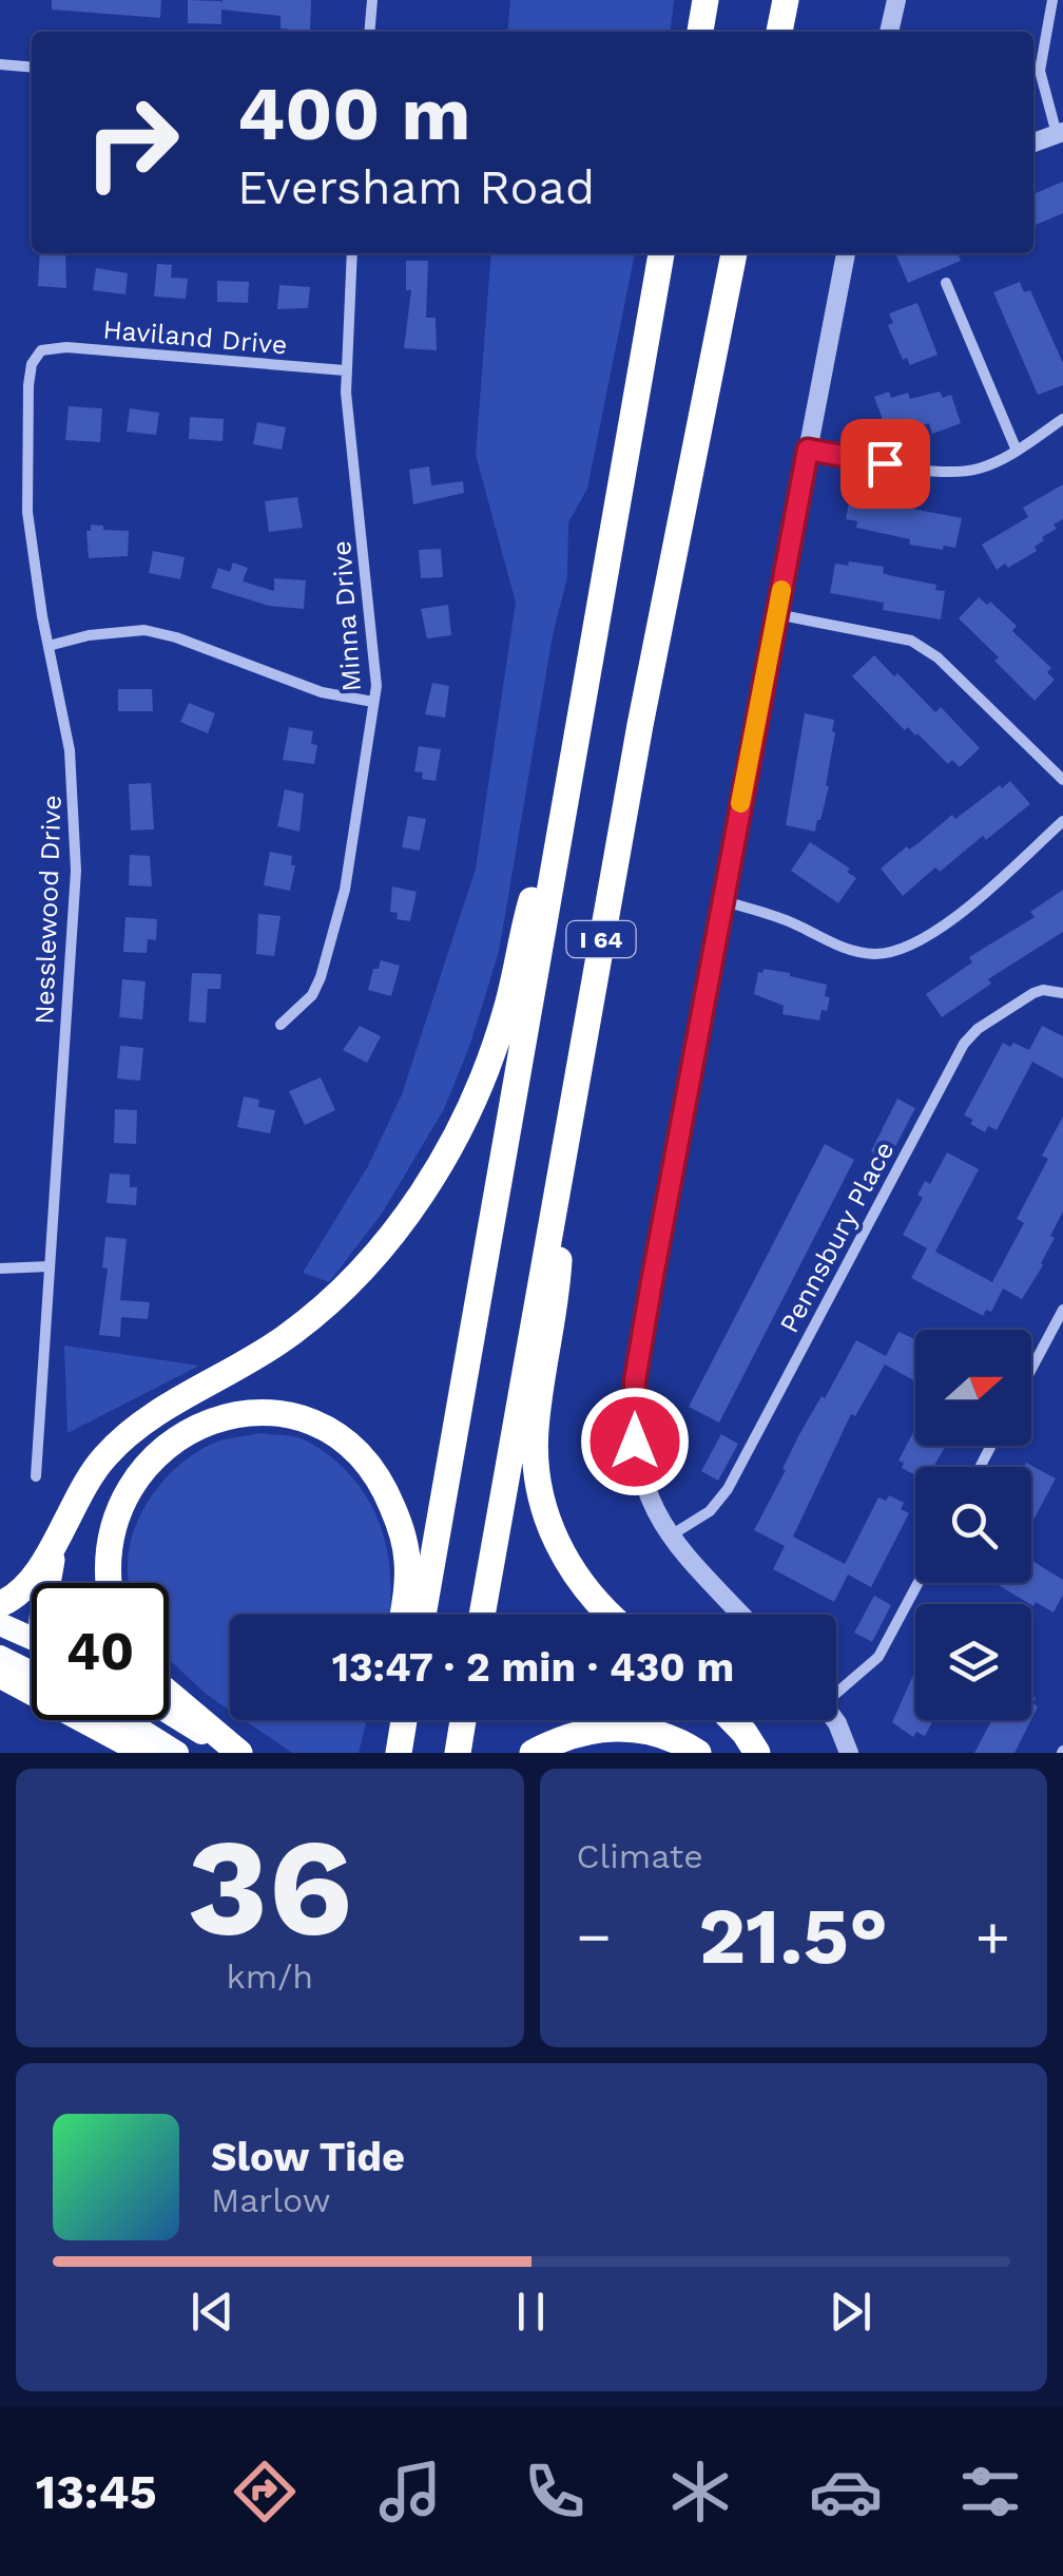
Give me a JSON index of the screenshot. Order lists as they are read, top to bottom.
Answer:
{
  "streets": {
    "highway": ["I 64"],
    "street": [
      "Haviland Drive",
      "Minna Drive",
      "Nesslewood Drive",
      "Pennsbury Place"
    ]
  },
  "crossings": [
    ["Haviland Drive", "Minna Drive"],
    ["Haviland Drive", "Nesslewood Drive"]
  ],
  "north": "right",
  "page": {
    "turn": ["400 m", "Eversham Road"],
    "limit": "40",
    "trip": "13:47 · 2 min · 430 m",
    "tile": [
      ["36", "km/h"],
      "Climate"
    ],
    "heat": ["−", "21.5°", "+"],
    "song": ["Slow Tide", "Marlow"],
    "tabs": "13:45"
  }
}
